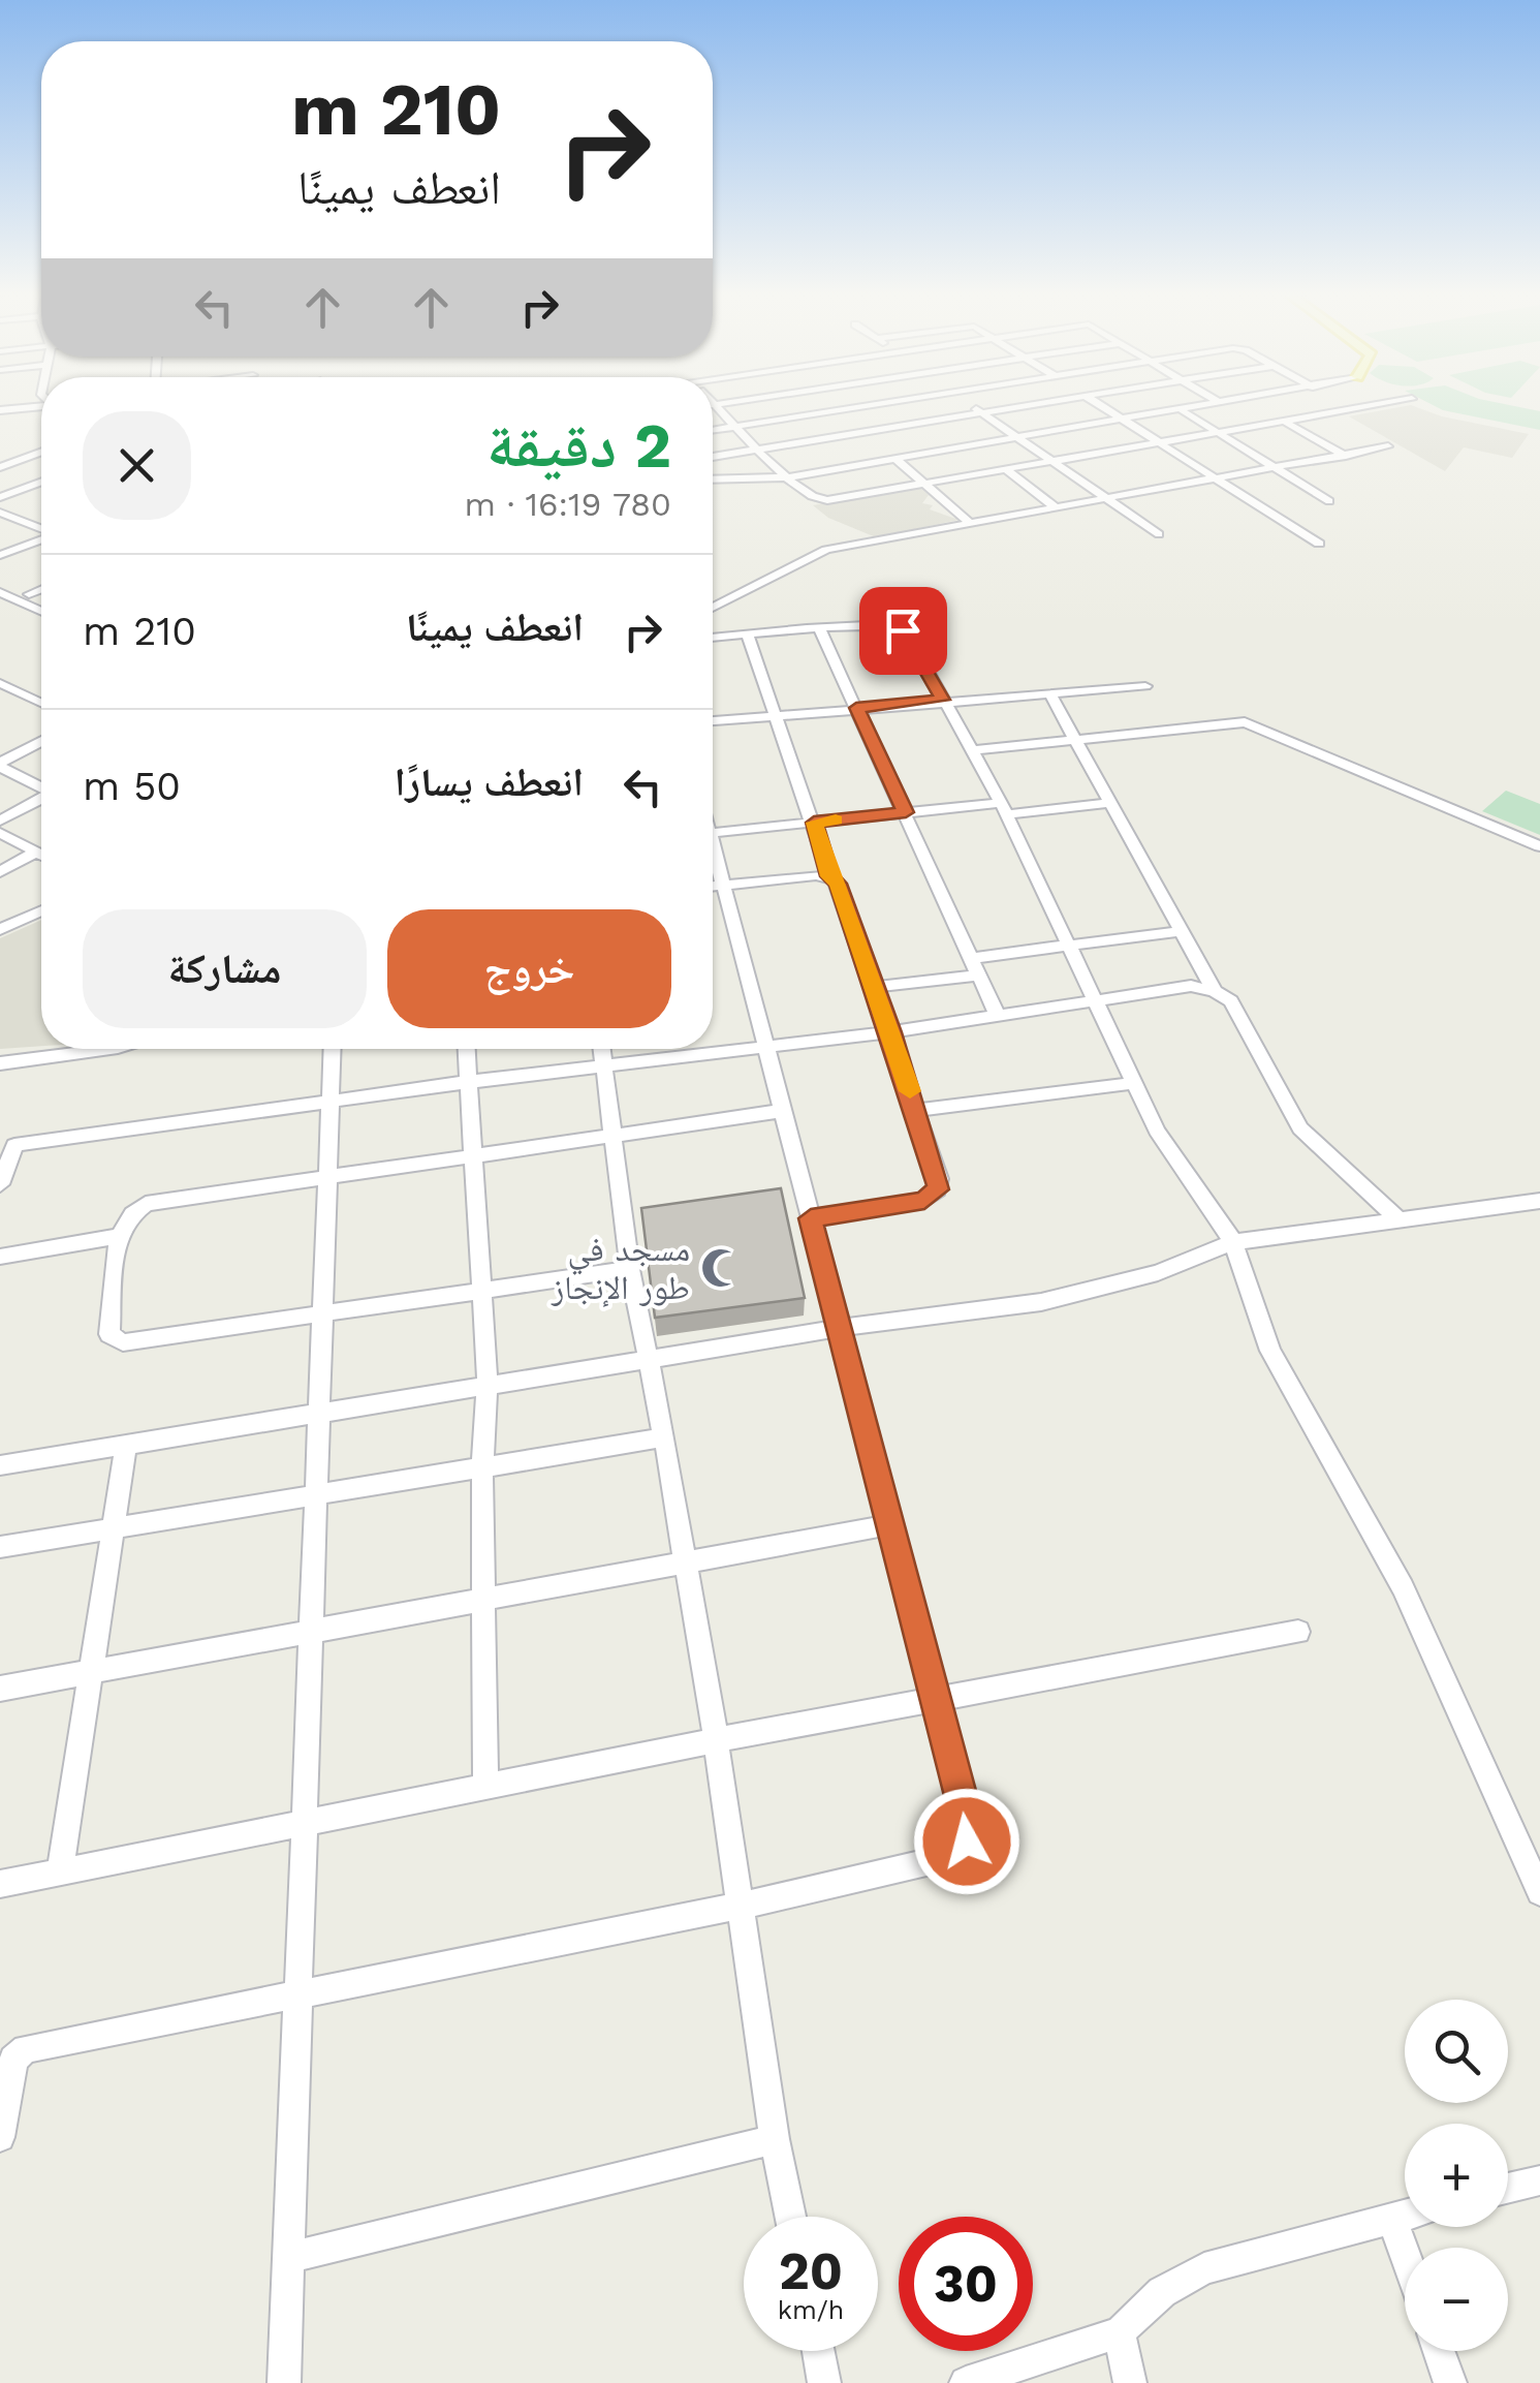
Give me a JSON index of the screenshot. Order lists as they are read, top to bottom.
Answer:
{
  "places": {
    "mosque": ["مسجد في طور الإنجاز"]
  },
  "page": {
    "turn": ["210 m", "انعطف يمينًا"],
    "heading": ["2 دقيقة", "780 m · 16:19"],
    "list": [
      {
        "name": "انعطف يمينًا",
        "value": "210 m"
      },
      {
        "name": "انعطف يسارًا",
        "value": "50 m"
      }
    ],
    "buttons": ["خروج", "مشاركة"],
    "map_buttons": ["+", "−"],
    "speed": "20 km/h",
    "limit": "30"
  }
}
